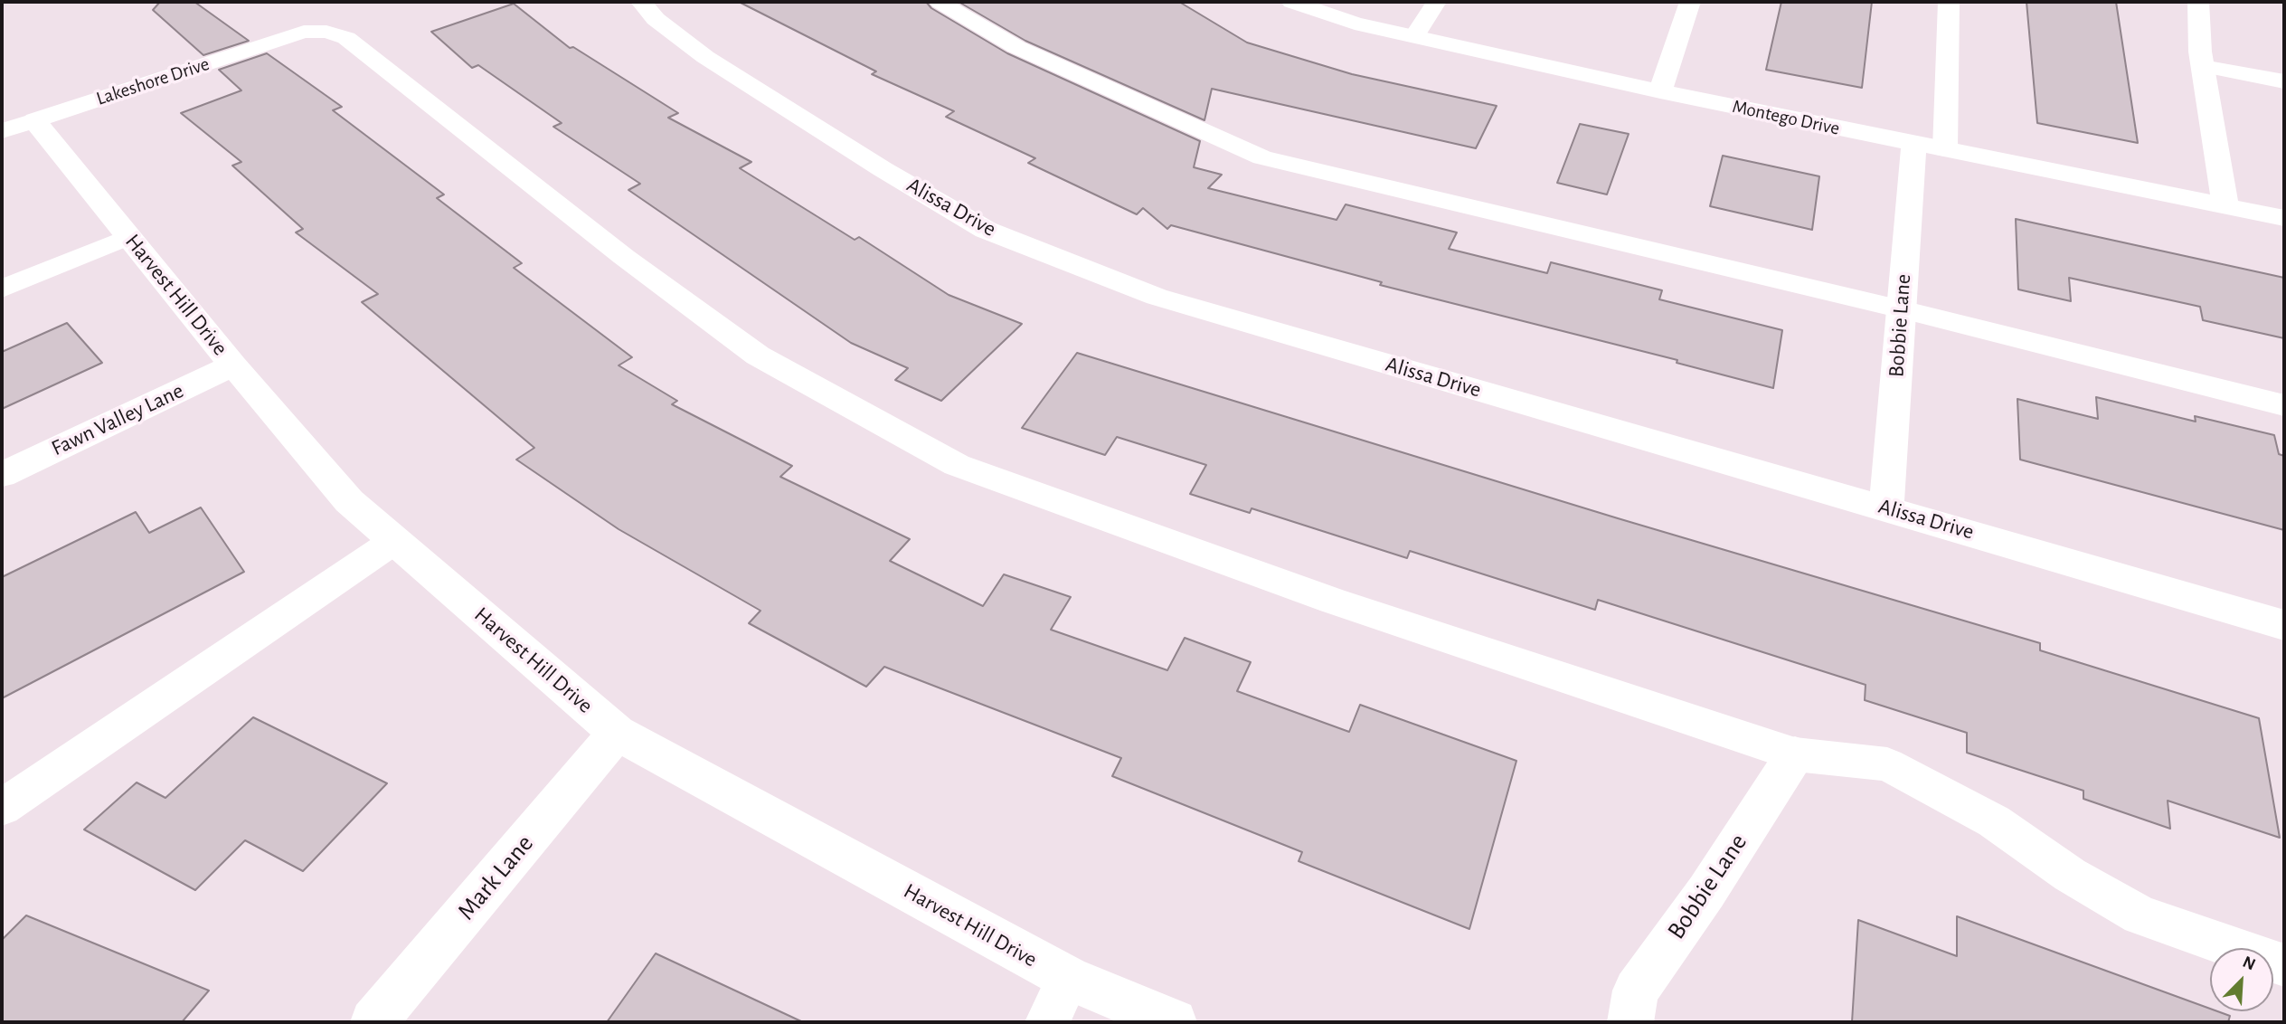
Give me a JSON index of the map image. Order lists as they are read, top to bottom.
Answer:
{
  "streets": {
    "street": [
      "Montego Drive",
      "Alissa Drive",
      "Harvest Hill Drive",
      "Bobbie Lane",
      "Fawn Valley Lane",
      "Mark Lane"
    ],
    "lane": ["Lakeshore Drive"]
  },
  "crossings": [
    ["Lakeshore Drive", "Harvest Hill Drive"],
    ["Lakeshore Drive", "Bobbie Lane"],
    ["Montego Drive", "Bobbie Lane"],
    ["Alissa Drive", "Bobbie Lane"],
    ["Harvest Hill Drive", "Fawn Valley Lane"],
    ["Harvest Hill Drive", "Mark Lane"]
  ],
  "north": "top right"
}
